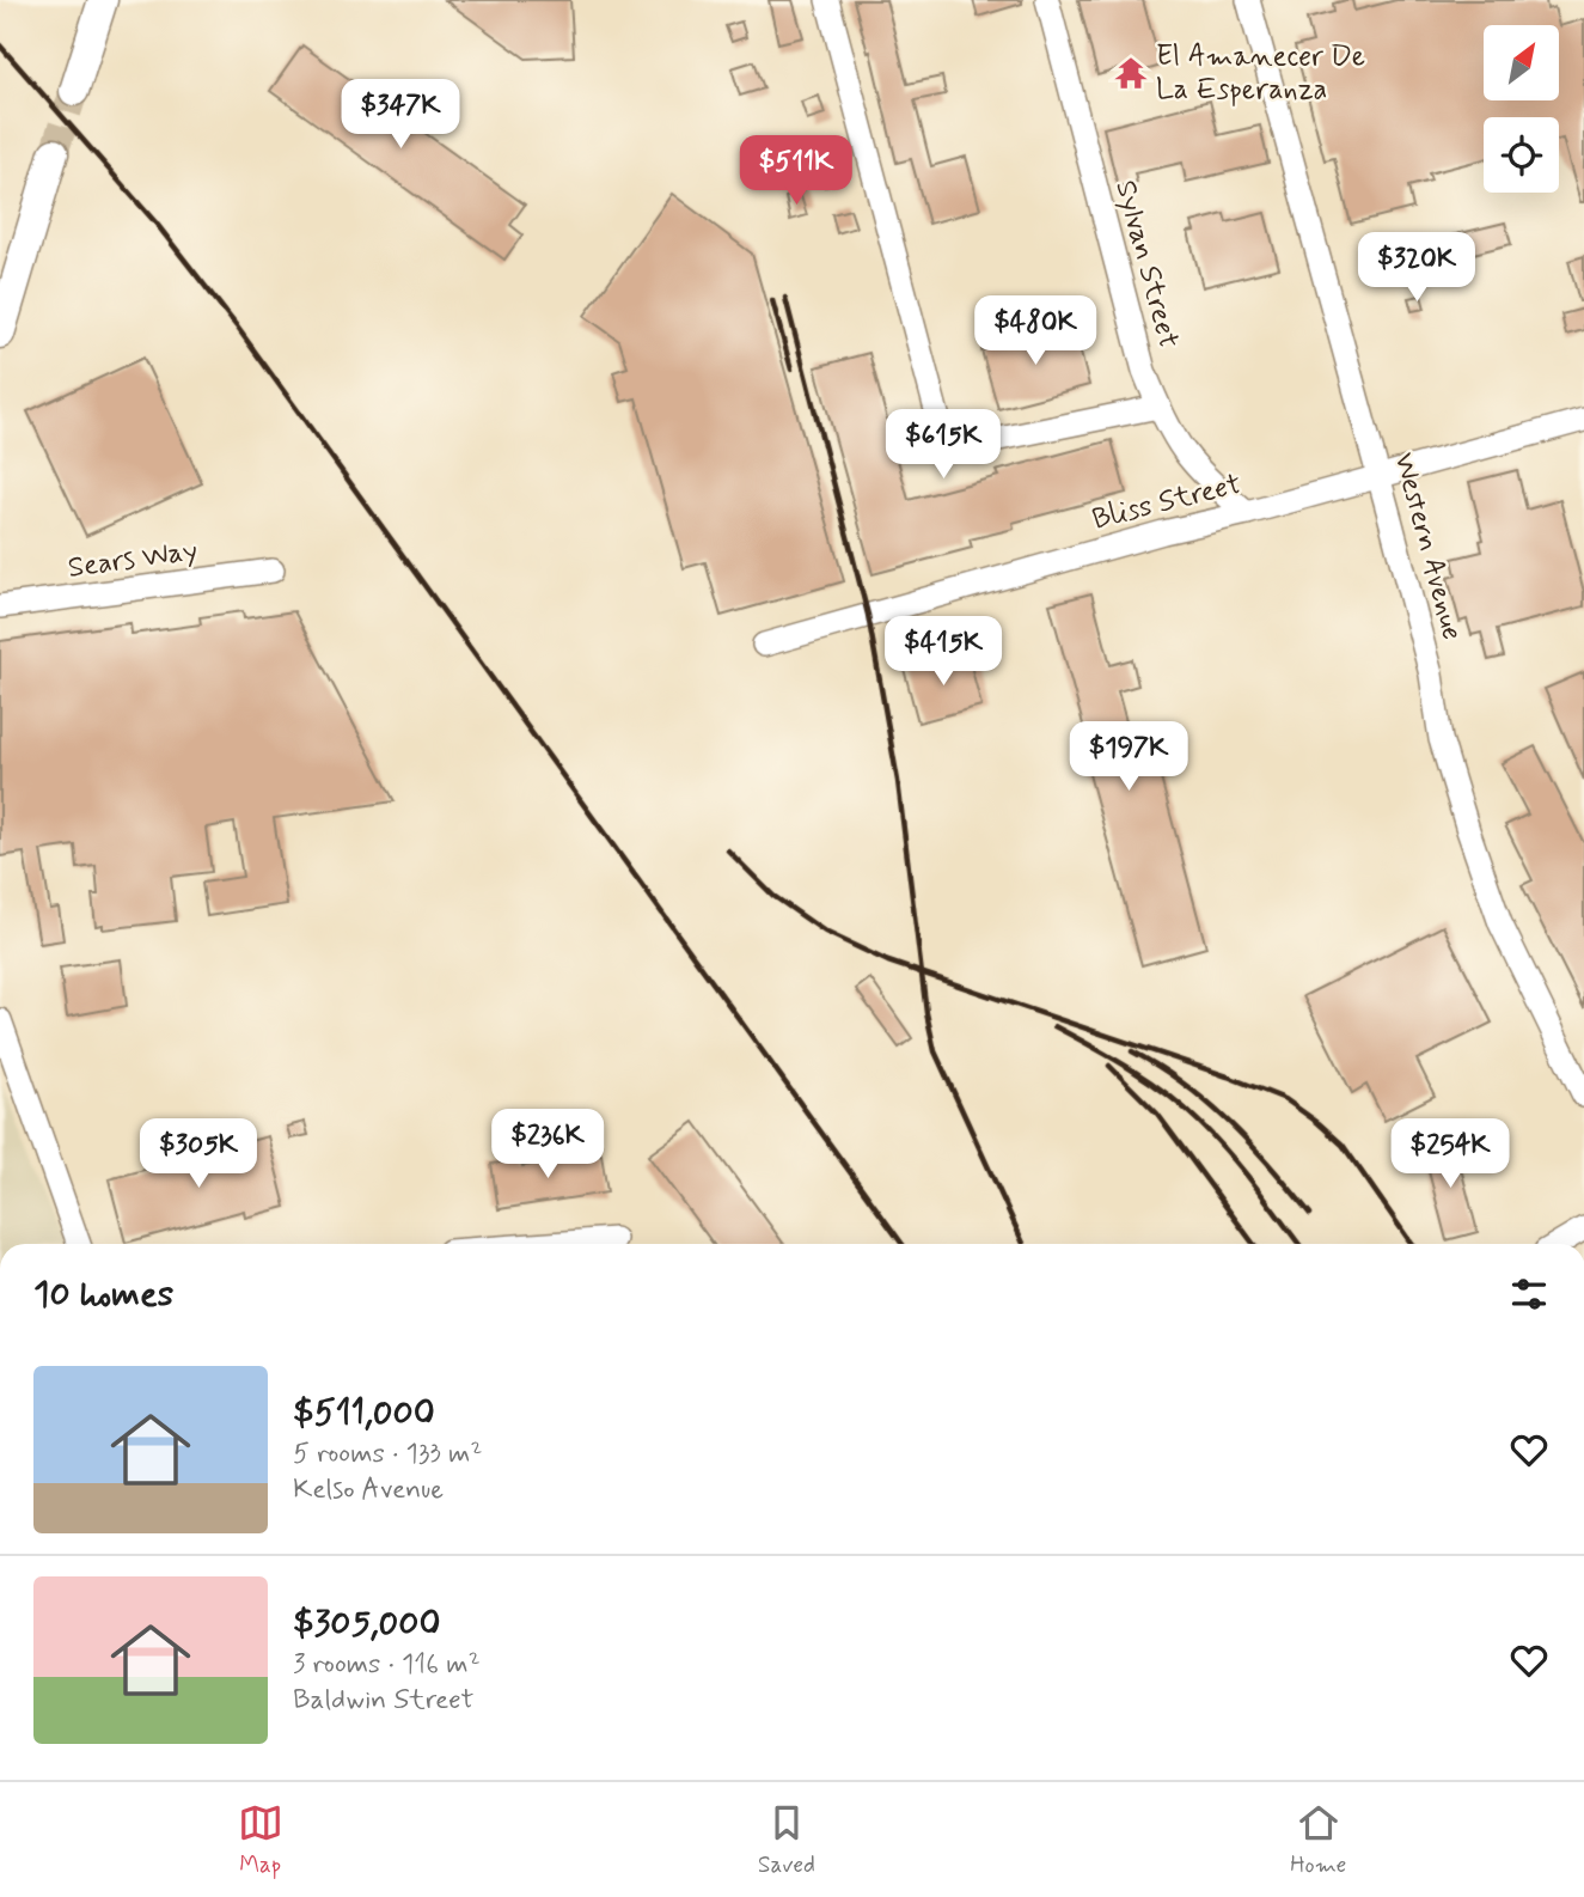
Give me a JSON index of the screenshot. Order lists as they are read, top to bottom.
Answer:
{
  "streets": {
    "street": [
      "Sylvan Street",
      "Bliss Street",
      "Western Avenue",
      "Sears Way"
    ]
  },
  "crossings": [
    ["Sylvan Street", "Bliss Street"],
    ["Bliss Street", "Western Avenue"]
  ],
  "places": {
    "temple": ["El Amanecer De La Esperanza"]
  },
  "north": "top right",
  "page": {
    "price": [
      "$347K",
      "$511K",
      "$320K",
      "$480K",
      "$615K",
      "$415K",
      "$197K",
      "$236K",
      "$305K",
      "$254K"
    ],
    "heading": "10 homes",
    "list": [
      {
        "name": "$511,000",
        "note": "5 rooms · 133 m² · Kelso Avenue"
      },
      {
        "name": "$305,000",
        "note": "3 rooms · 116 m² · Baldwin Street"
      }
    ],
    "tabs": ["Map", "Saved", "Home"]
  }
}
